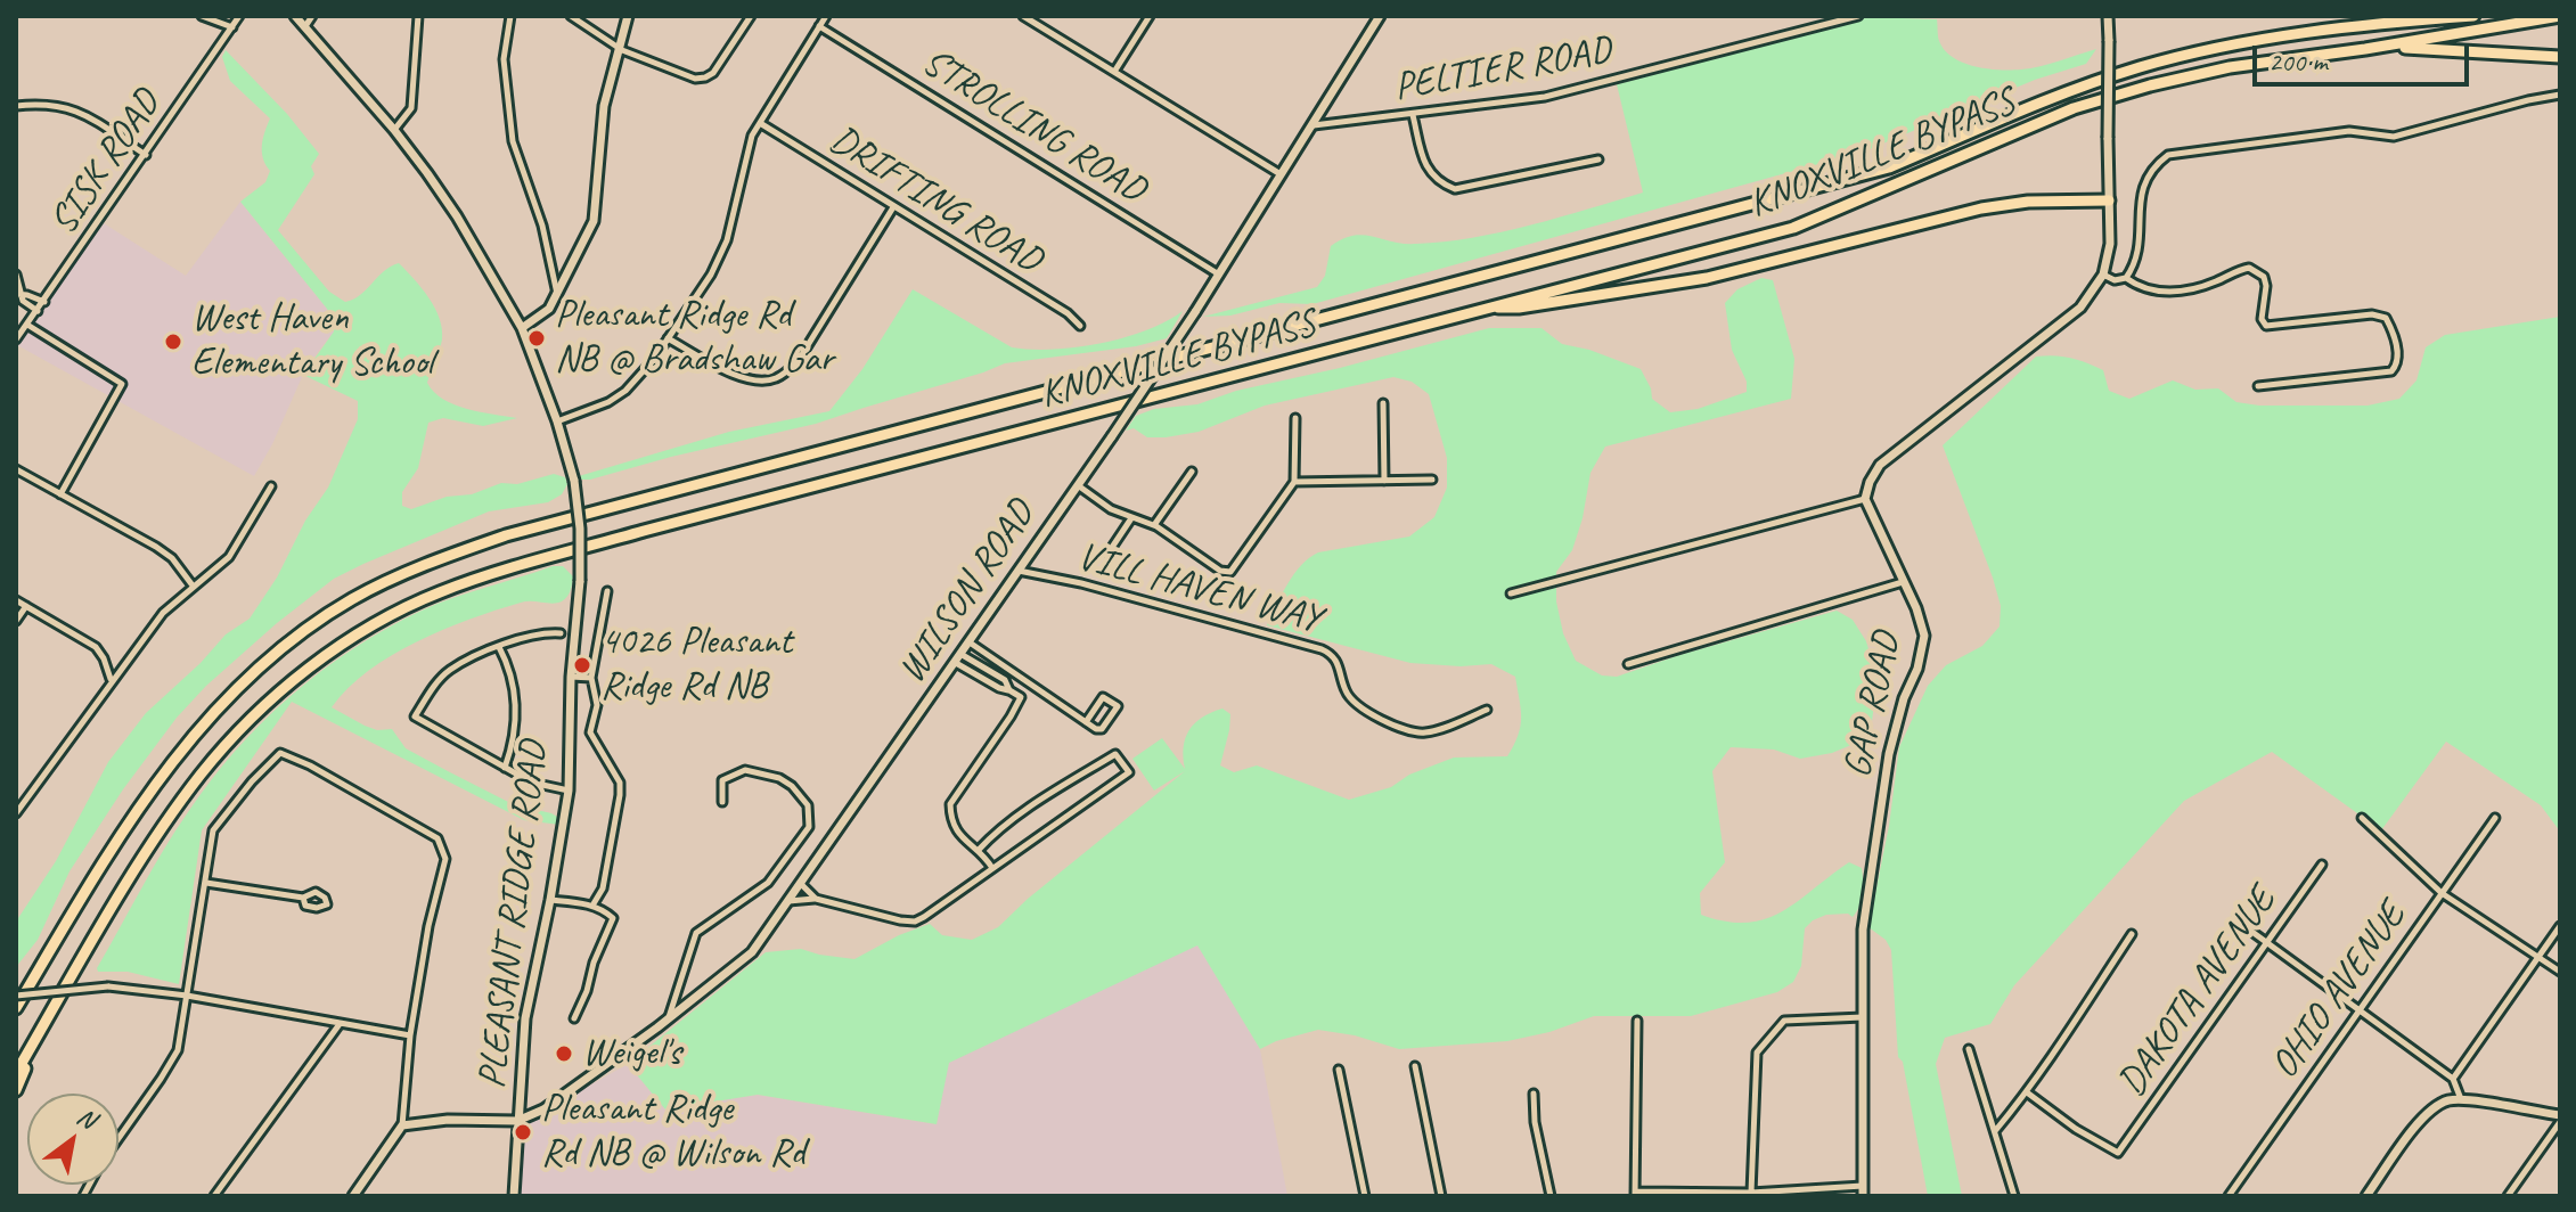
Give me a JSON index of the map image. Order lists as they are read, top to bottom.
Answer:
{
  "streets": {
    "highway": ["KNOXVILLE BYPASS"],
    "street": [
      "PELTIER ROAD",
      "STROLLING ROAD",
      "SISK ROAD",
      "DRIFTING ROAD",
      "VILL HAVEN WAY",
      "WILSON ROAD",
      "GAP ROAD",
      "PLEASANT RIDGE ROAD",
      "OHIO AVENUE",
      "DAKOTA AVENUE"
    ]
  },
  "crossings": [
    ["PELTIER ROAD", "WILSON ROAD"],
    ["STROLLING ROAD", "WILSON ROAD"],
    ["VILL HAVEN WAY", "WILSON ROAD"],
    ["WILSON ROAD", "PLEASANT RIDGE ROAD"]
  ],
  "places": [
    "Pleasant Ridge Rd NB @ Bradshaw Gar",
    "West Haven Elementary School",
    "4026 Pleasant Ridge Rd NB",
    "Weigel's",
    "Pleasant Ridge Rd NB @ Wilson Rd"
  ],
  "scale_bar": "200 m",
  "north": "top right"
}
